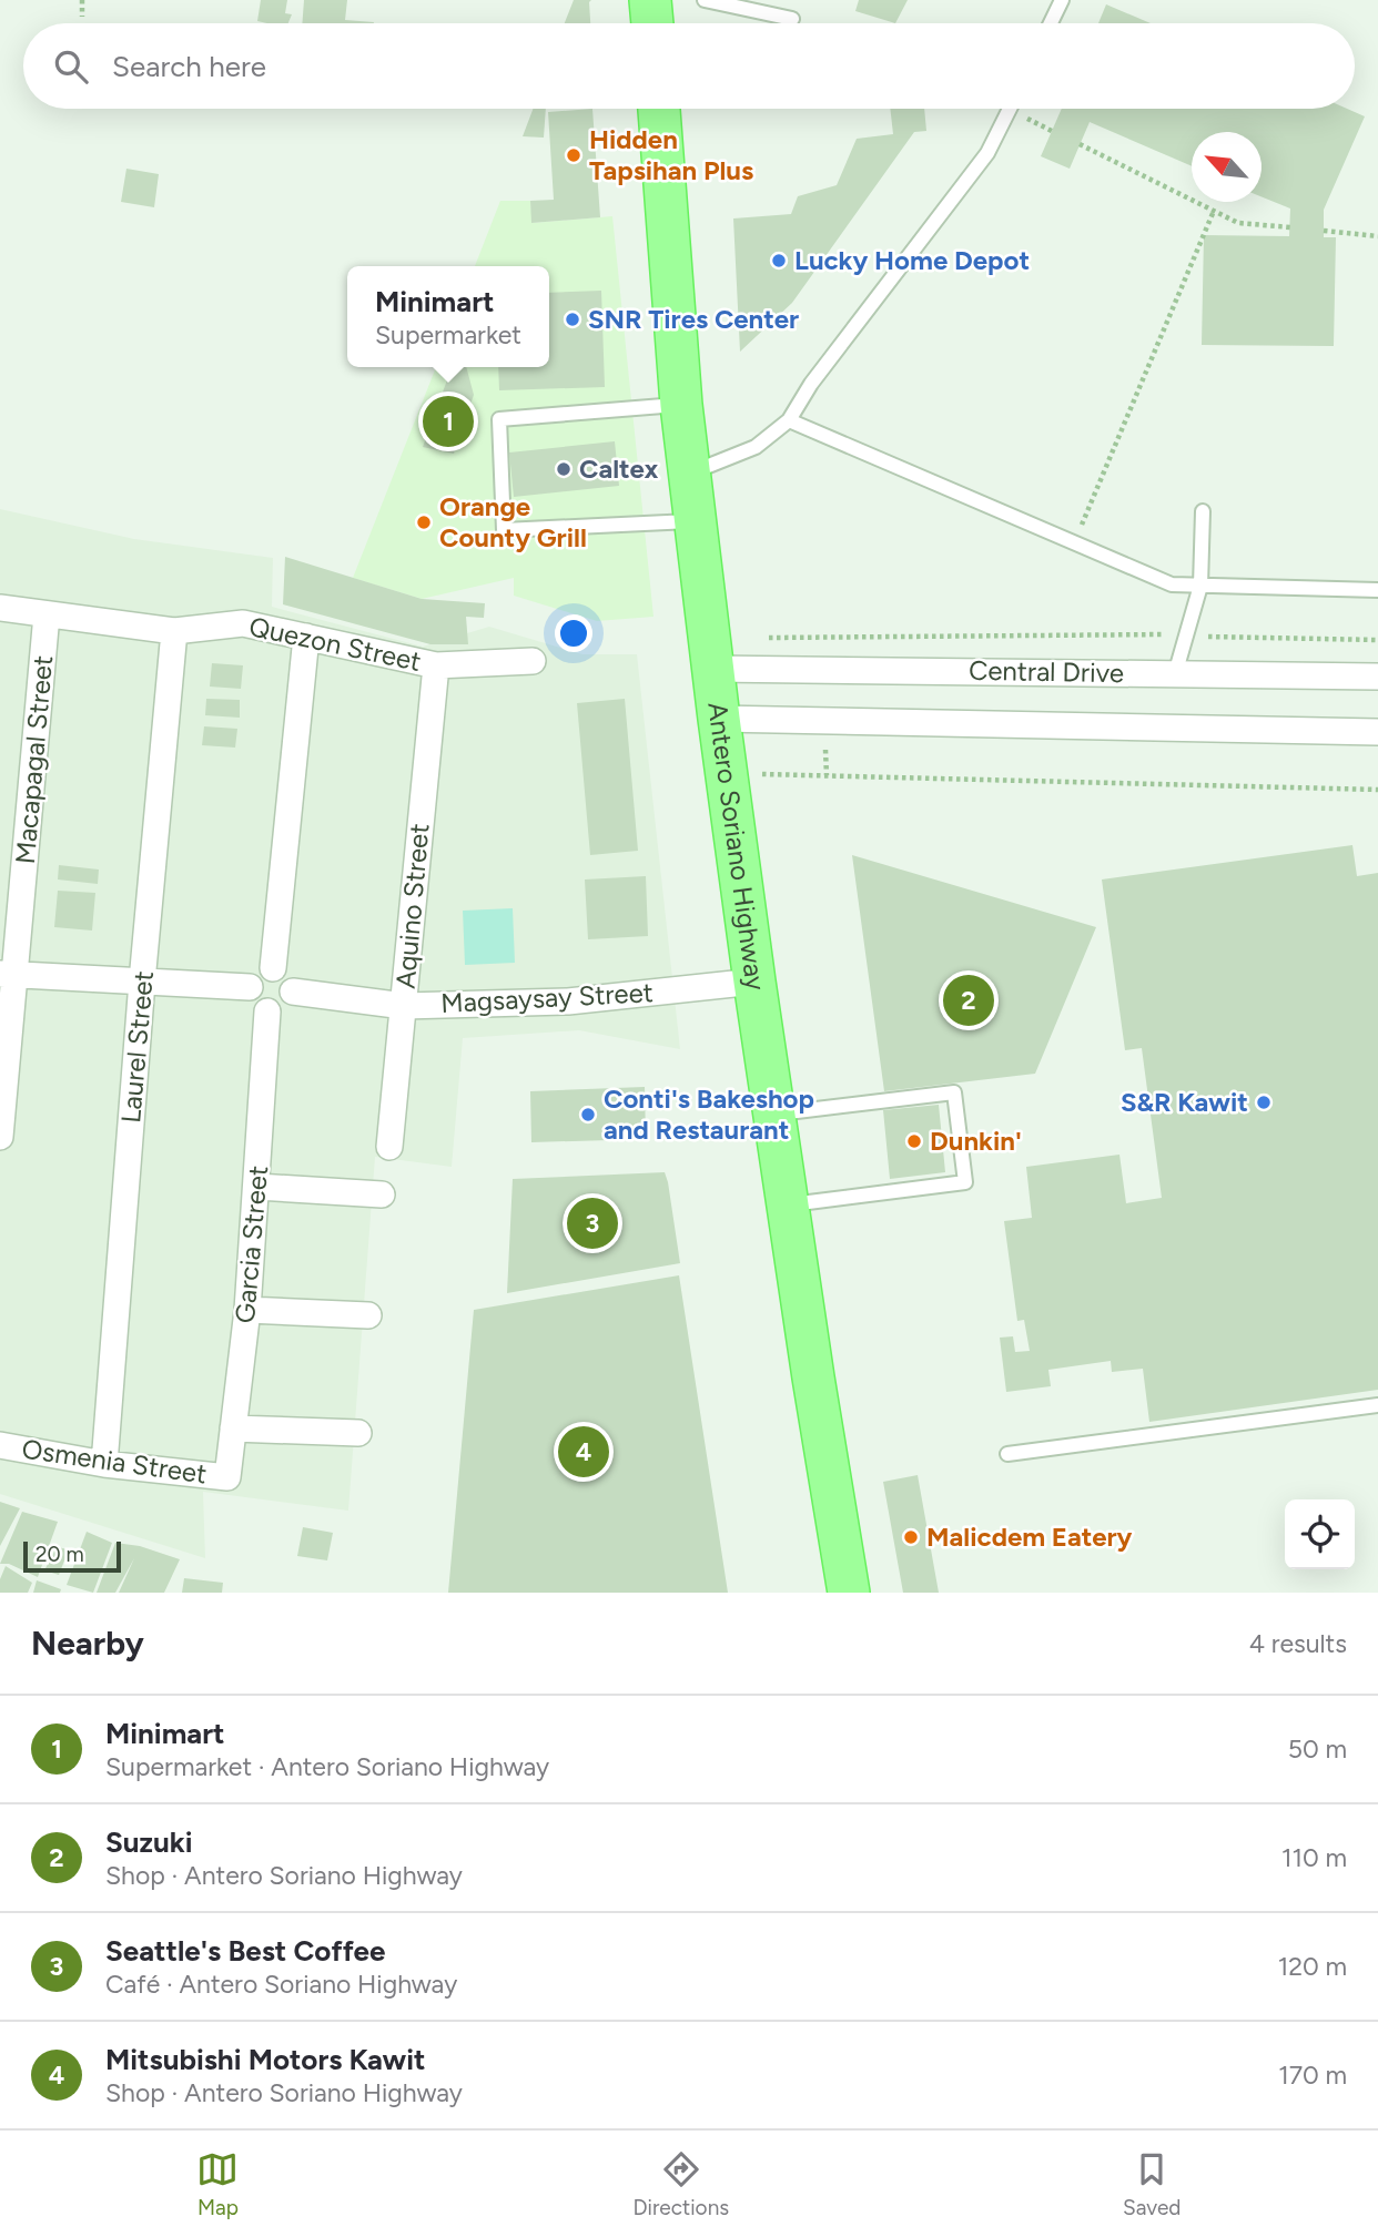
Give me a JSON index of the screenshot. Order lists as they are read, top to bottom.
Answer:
{
  "streets": {
    "main road": ["Antero Soriano Highway"],
    "street": [
      "Quezon Street",
      "Central Drive",
      "Macapagal Street",
      "Aquino Street",
      "Magsaysay Street",
      "Laurel Street",
      "Garcia Street",
      "Osmenia Street"
    ]
  },
  "crossings": [
    ["Quezon Street", "Macapagal Street"],
    ["Quezon Street", "Aquino Street"],
    ["Quezon Street", "Laurel Street"],
    ["Central Drive", "Antero Soriano Highway"],
    ["Antero Soriano Highway", "Magsaysay Street"],
    ["Aquino Street", "Magsaysay Street"],
    ["Magsaysay Street", "Garcia Street"],
    ["Laurel Street", "Osmenia Street"],
    ["Garcia Street", "Osmenia Street"]
  ],
  "places": [
    "Hidden Tapsihan Plus",
    "Lucky Home Depot",
    "SNR Tires Center",
    "Caltex",
    "Orange County Grill",
    "S&R Kawit",
    "Conti's Bakeshop and Restaurant",
    "Dunkin'",
    "Malicdem Eatery"
  ],
  "scale_bar": "20 m",
  "north": "top left",
  "page": {
    "search": "Search here",
    "popup": ["Minimart", "Supermarket"],
    "pins": [
      "1",
      "2",
      "3",
      "4"
    ],
    "scale": "20 m",
    "heading": ["Nearby", "4 results"],
    "list": [
      {
        "mark": "1",
        "name": "Minimart",
        "note": "Supermarket · Antero Soriano Highway",
        "value": "50 m"
      },
      {
        "mark": "2",
        "name": "Suzuki",
        "note": "Shop · Antero Soriano Highway",
        "value": "110 m"
      },
      {
        "mark": "3",
        "name": "Seattle's Best Coffee",
        "note": "Café · Antero Soriano Highway",
        "value": "120 m"
      },
      {
        "mark": "4",
        "name": "Mitsubishi Motors Kawit",
        "note": "Shop · Antero Soriano Highway",
        "value": "170 m"
      }
    ],
    "nav": ["Map", "Directions", "Saved"]
  }
}
